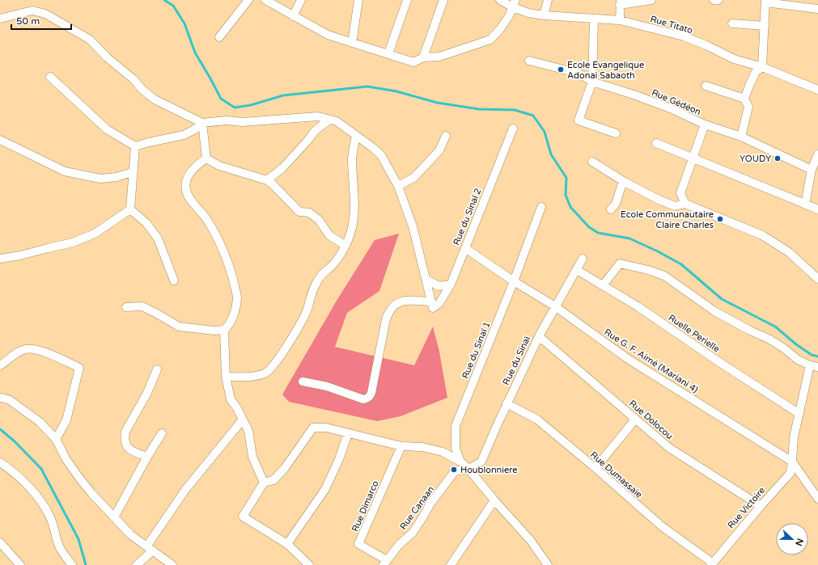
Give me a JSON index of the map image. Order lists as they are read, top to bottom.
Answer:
{
  "streets": {
    "street": [
      "Rue Titato",
      "Rue Gédéon",
      "Rue du Sinaï 2",
      "Ruelle Perielle",
      "Rue du Sinaï 1",
      "Rue du Sinaï",
      "Rue G. F. Aimé (Mariani 4)",
      "Rue Dolocou",
      "Rue Dumassaie",
      "Rue Dimarco",
      "Rue Canaan",
      "Rue Victoire"
    ]
  },
  "crossings": [
    ["Rue du Sinaï 2", "Rue G. F. Aimé (Mariani 4)"],
    ["Ruelle Perielle", "Rue du Sinaï"],
    ["Ruelle Perielle", "Rue Victoire"],
    ["Rue du Sinaï 1", "Rue G. F. Aimé (Mariani 4)"],
    ["Rue du Sinaï", "Rue G. F. Aimé (Mariani 4)"],
    ["Rue du Sinaï", "Rue Dolocou"],
    ["Rue du Sinaï", "Rue Dumassaie"],
    ["Rue du Sinaï", "Rue Canaan"],
    ["Rue G. F. Aimé (Mariani 4)", "Rue Victoire"],
    ["Rue Dolocou", "Rue Victoire"],
    ["Rue Dumassaie", "Rue Victoire"],
    ["Rue Dimarco", "Rue Canaan"]
  ],
  "places": [
    "Ecole Evangelique Adonai Sabaoth",
    "YOUDY",
    "Ecole Communautaire Claire Charles",
    "Houblonniere"
  ],
  "scale_bar": "50 m",
  "north": "right"
}
